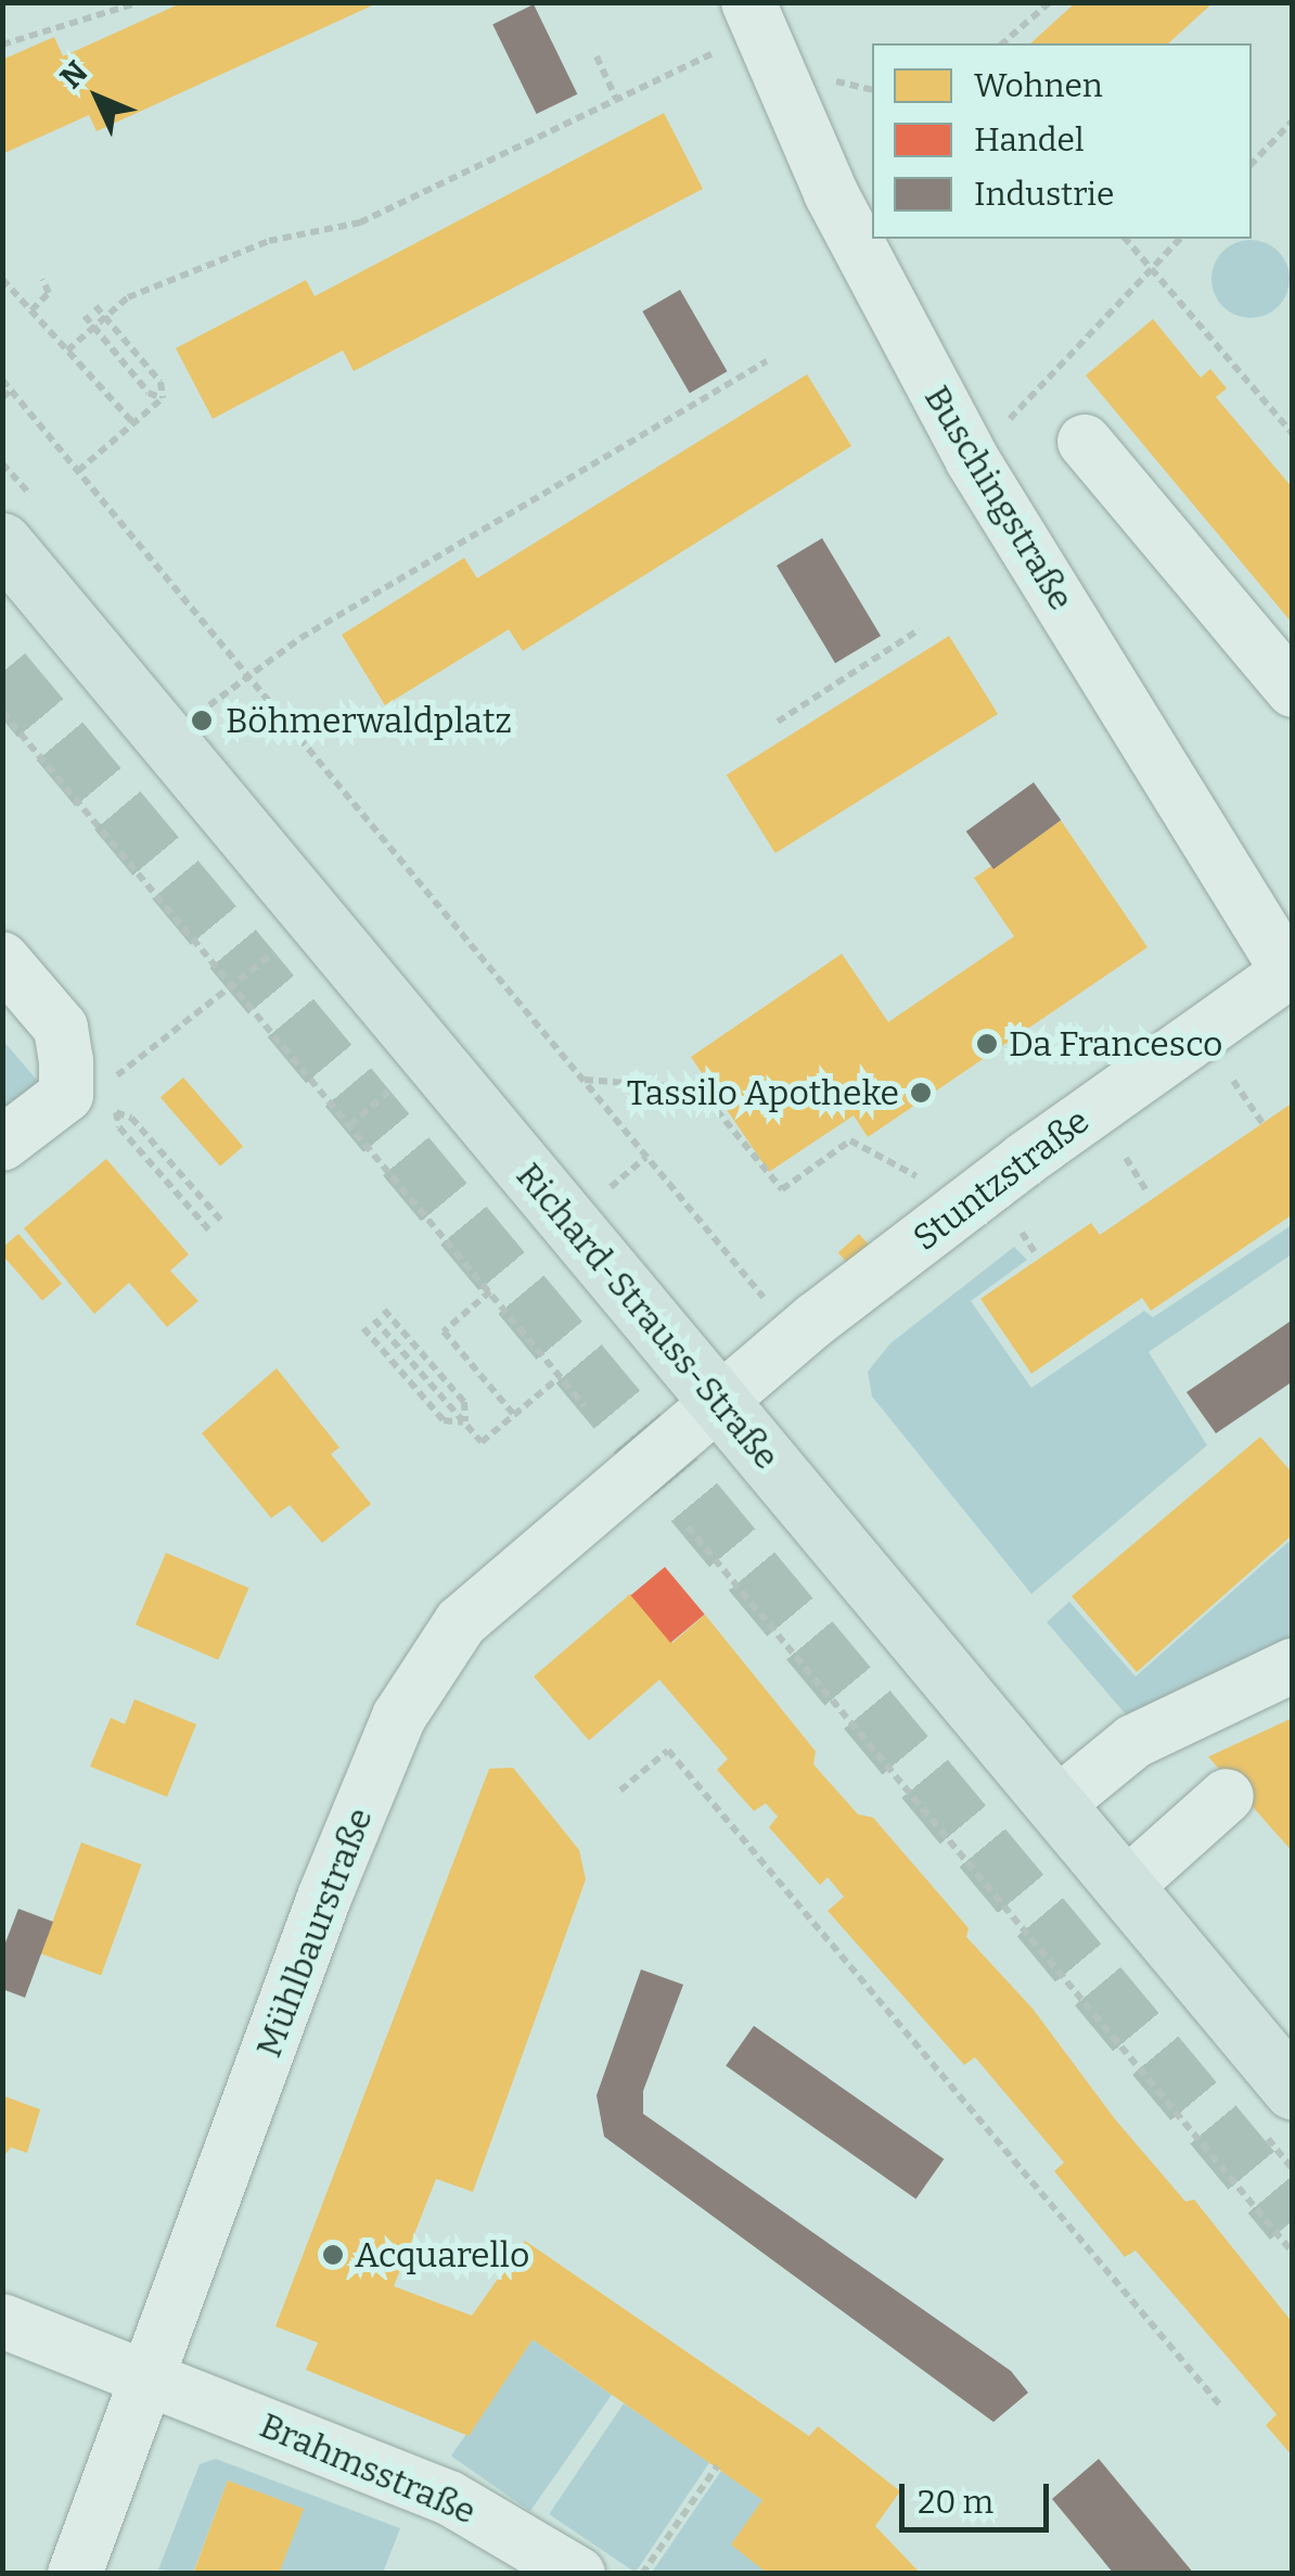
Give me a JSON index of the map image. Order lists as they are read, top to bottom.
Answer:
{
  "streets": {
    "main road": ["Richard-Strauss-Straße"],
    "street": [
      "Buschingstraße",
      "Stuntzstraße",
      "Mühlbaurstraße",
      "Brahmsstraße"
    ]
  },
  "crossings": [
    ["Buschingstraße", "Stuntzstraße"],
    ["Stuntzstraße", "Richard-Strauss-Straße"],
    ["Stuntzstraße", "Mühlbaurstraße"],
    ["Richard-Strauss-Straße", "Mühlbaurstraße"],
    ["Mühlbaurstraße", "Brahmsstraße"]
  ],
  "places": [
    "Böhmerwaldplatz",
    "Da Francesco",
    "Tassilo Apotheke",
    "Acquarello"
  ],
  "legend": ["Wohnen", "Handel", "Industrie"],
  "scale_bar": "20 m",
  "north": "top left"
}
